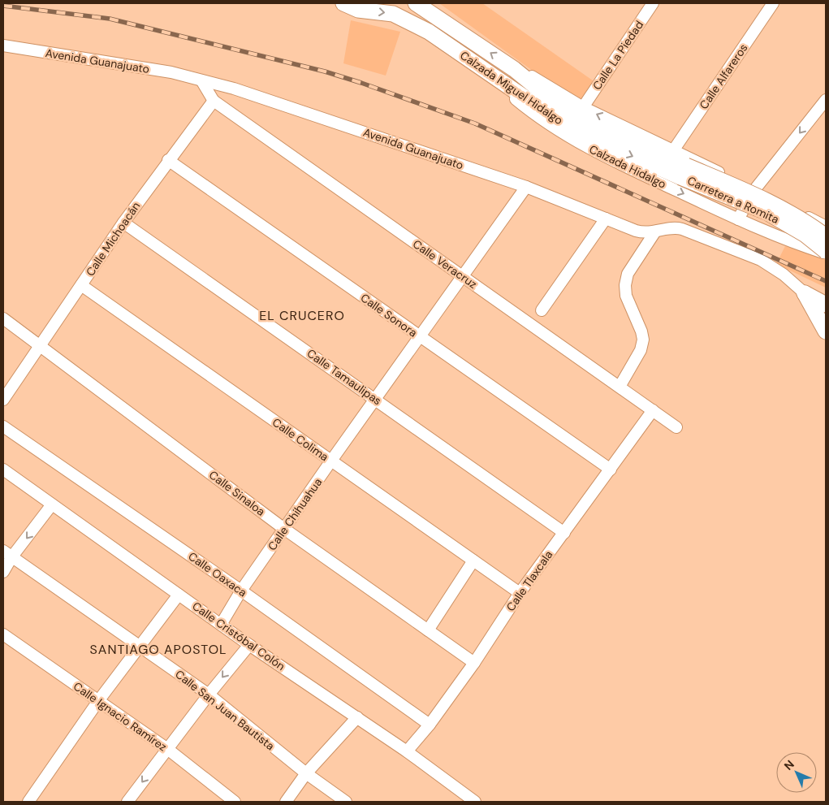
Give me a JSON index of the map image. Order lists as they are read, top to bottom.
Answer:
{
  "streets": {
    "main road": ["Calzada Miguel Hidalgo", "Carretera a Romita"],
    "street": [
      "Calle La Piedad",
      "Avenida Guanajuato",
      "Calle Alfareros",
      "Calzada Hidalgo",
      "Calle Michoacán",
      "Calle Veracruz",
      "Calle Sonora",
      "Calle Tamaulipas",
      "Calle Colima",
      "Calle Sinaloa",
      "Calle Chihuahua",
      "Calle Oaxaca",
      "Calle Tlaxcala",
      "Calle Cristóbal Colón",
      "Calle San Juan Bautista",
      "Calle Ignacio Ramírez"
    ]
  },
  "crossings": [
    ["Calle La Piedad", "Calzada Miguel Hidalgo"],
    ["Avenida Guanajuato", "Calle Chihuahua"],
    ["Calle Alfareros", "Calzada Miguel Hidalgo"],
    ["Calzada Miguel Hidalgo", "Calzada Hidalgo"],
    ["Calzada Miguel Hidalgo", "Carretera a Romita"],
    ["Calzada Hidalgo", "Carretera a Romita"],
    ["Calle Michoacán", "Calle Veracruz"],
    ["Calle Michoacán", "Calle Sonora"],
    ["Calle Michoacán", "Calle Tamaulipas"],
    ["Calle Michoacán", "Calle Colima"],
    ["Calle Michoacán", "Calle Sinaloa"],
    ["Calle Veracruz", "Calle Chihuahua"],
    ["Calle Veracruz", "Calle Tlaxcala"],
    ["Calle Sonora", "Calle Chihuahua"],
    ["Calle Sonora", "Calle Tlaxcala"],
    ["Calle Tamaulipas", "Calle Chihuahua"],
    ["Calle Tamaulipas", "Calle Tlaxcala"],
    ["Calle Colima", "Calle Chihuahua"],
    ["Calle Colima", "Calle Tlaxcala"],
    ["Calle Sinaloa", "Calle Chihuahua"],
    ["Calle Sinaloa", "Calle Tlaxcala"],
    ["Calle Chihuahua", "Calle Oaxaca"],
    ["Calle Chihuahua", "Calle Cristóbal Colón"],
    ["Calle Oaxaca", "Calle Tlaxcala"],
    ["Calle Tlaxcala", "Calle Cristóbal Colón"]
  ],
  "one_way": ["Calzada Hidalgo"],
  "districts": ["EL CRUCERO", "SANTIAGO APOSTOL"],
  "north": "top left"
}
